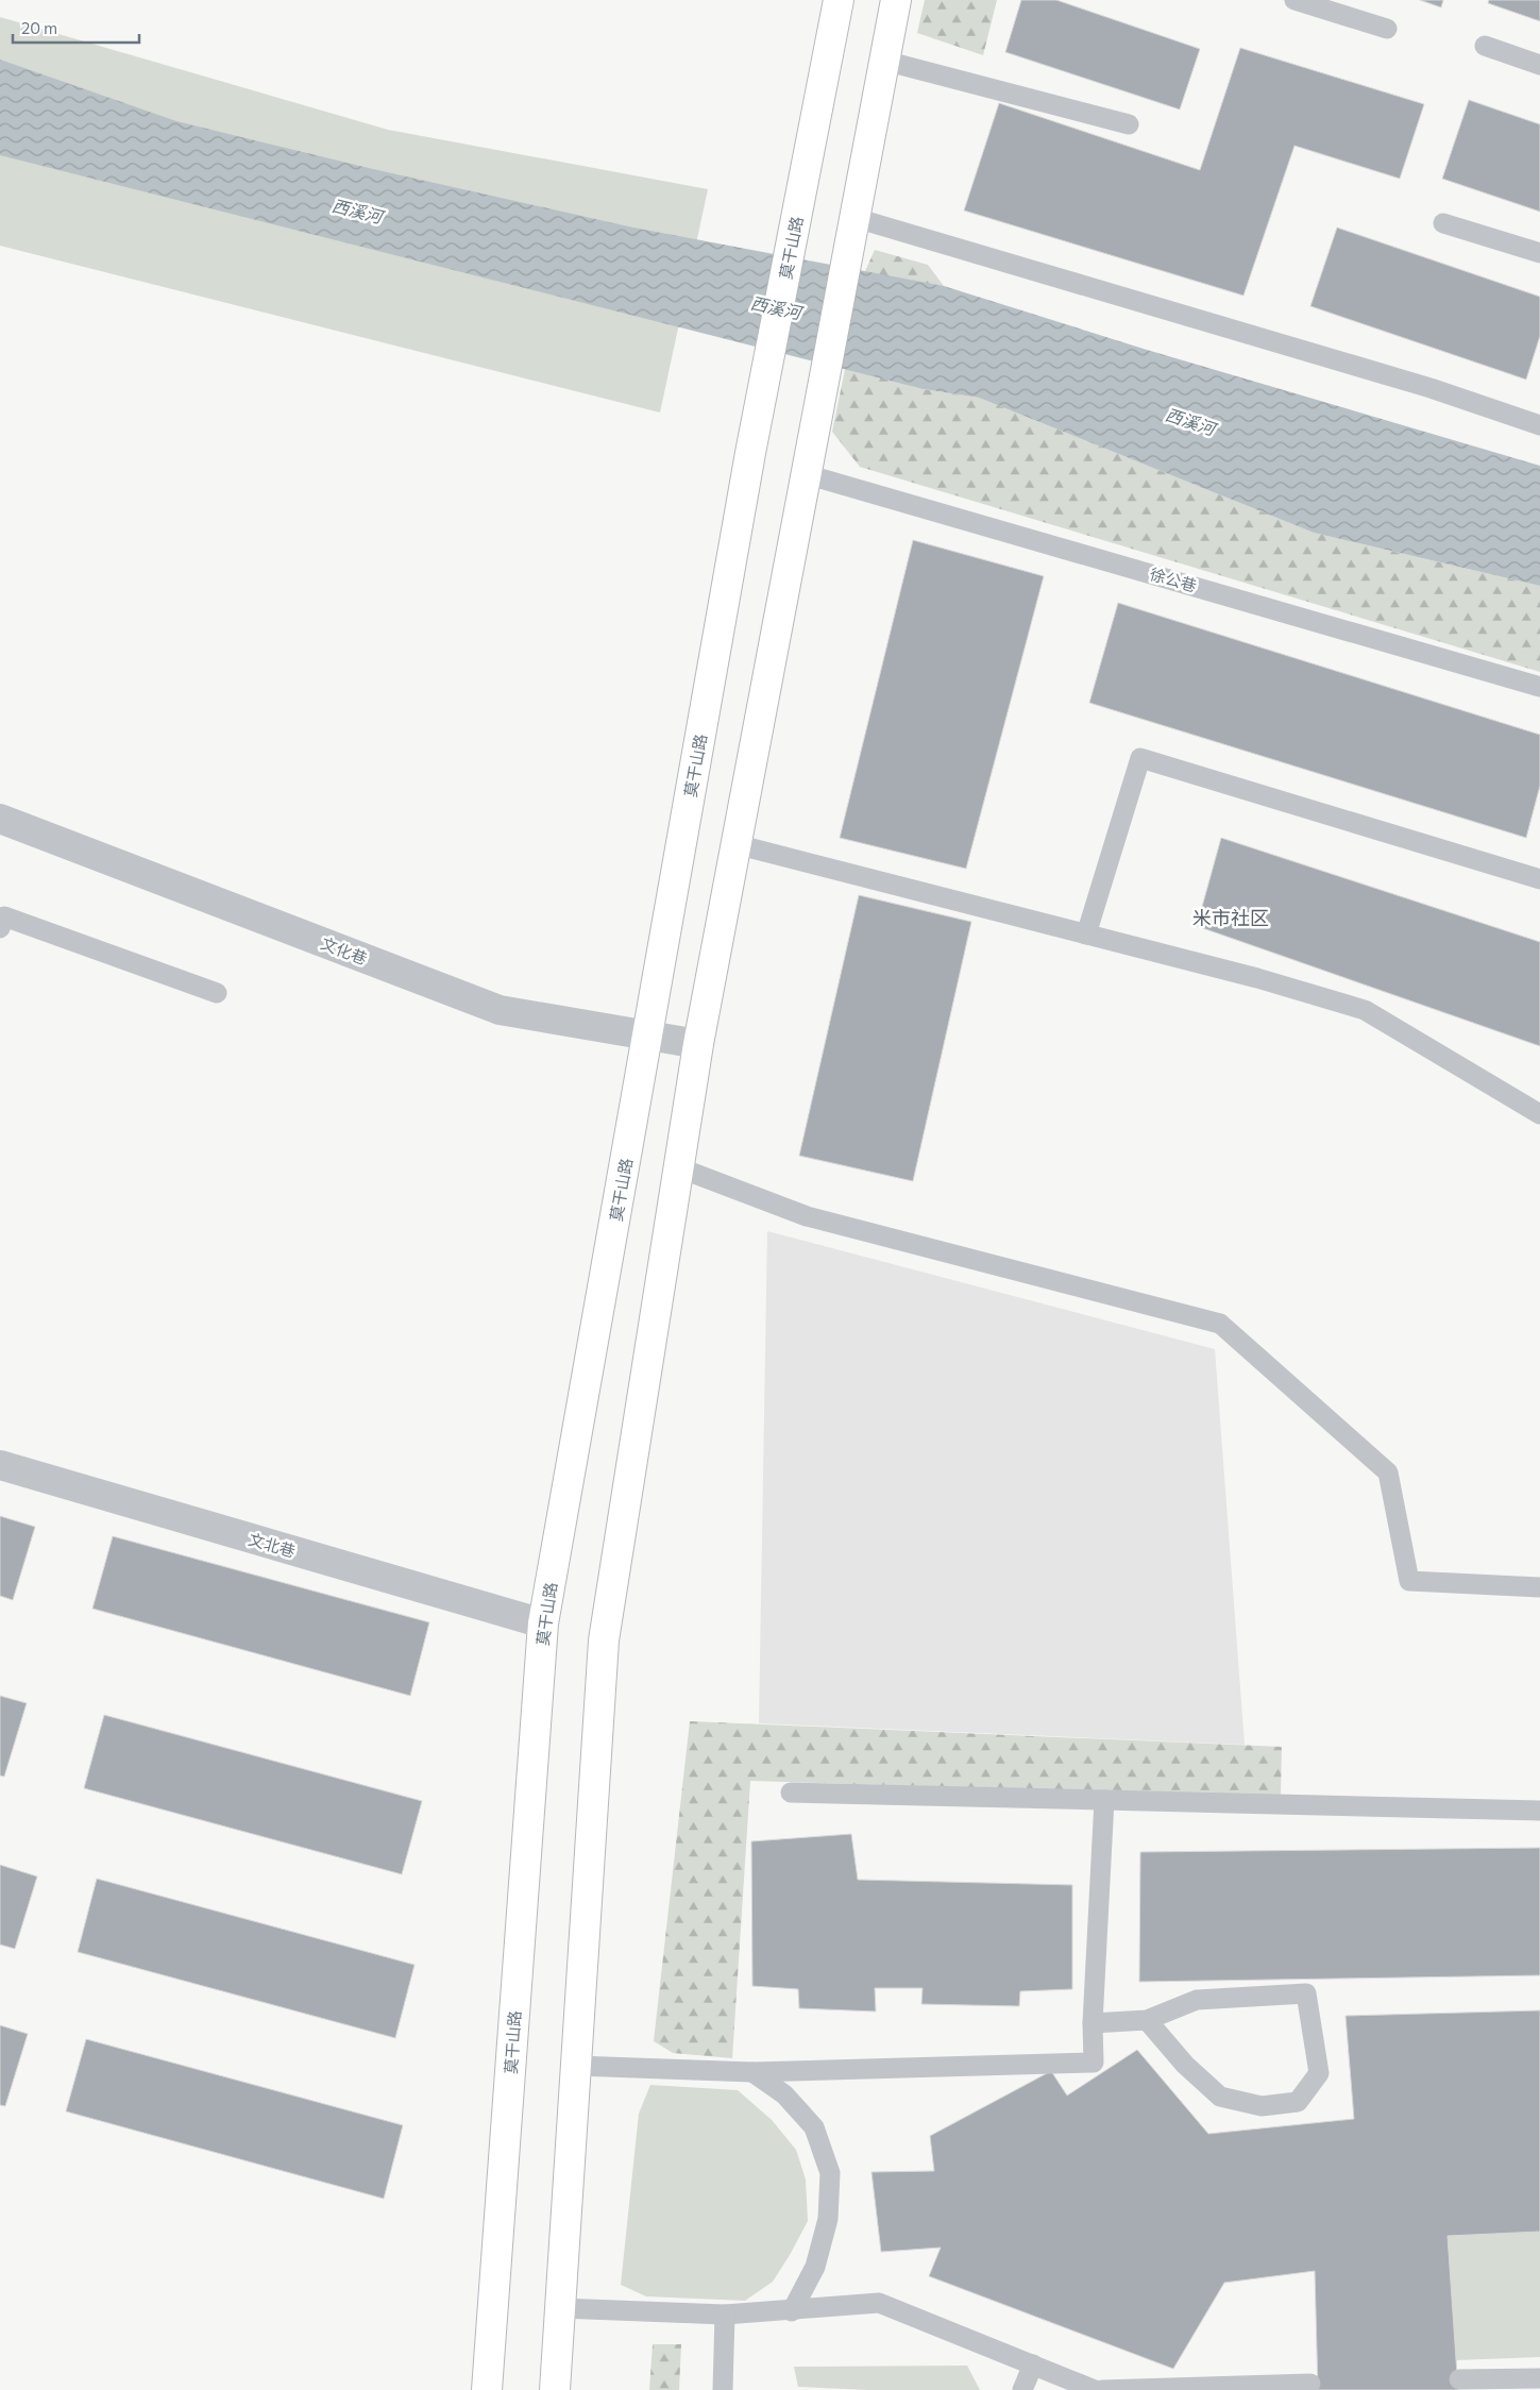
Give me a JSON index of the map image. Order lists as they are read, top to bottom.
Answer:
{
  "streets": {
    "main road": ["莫干山路"],
    "street": ["文化巷", "文北巷"],
    "lane": ["徐公巷"]
  },
  "crossings": [
    ["莫干山路", "文化巷"],
    ["莫干山路", "文北巷"]
  ],
  "districts": ["米市社区"],
  "water": ["西溪河"],
  "scale_bar": "20 m"
}
